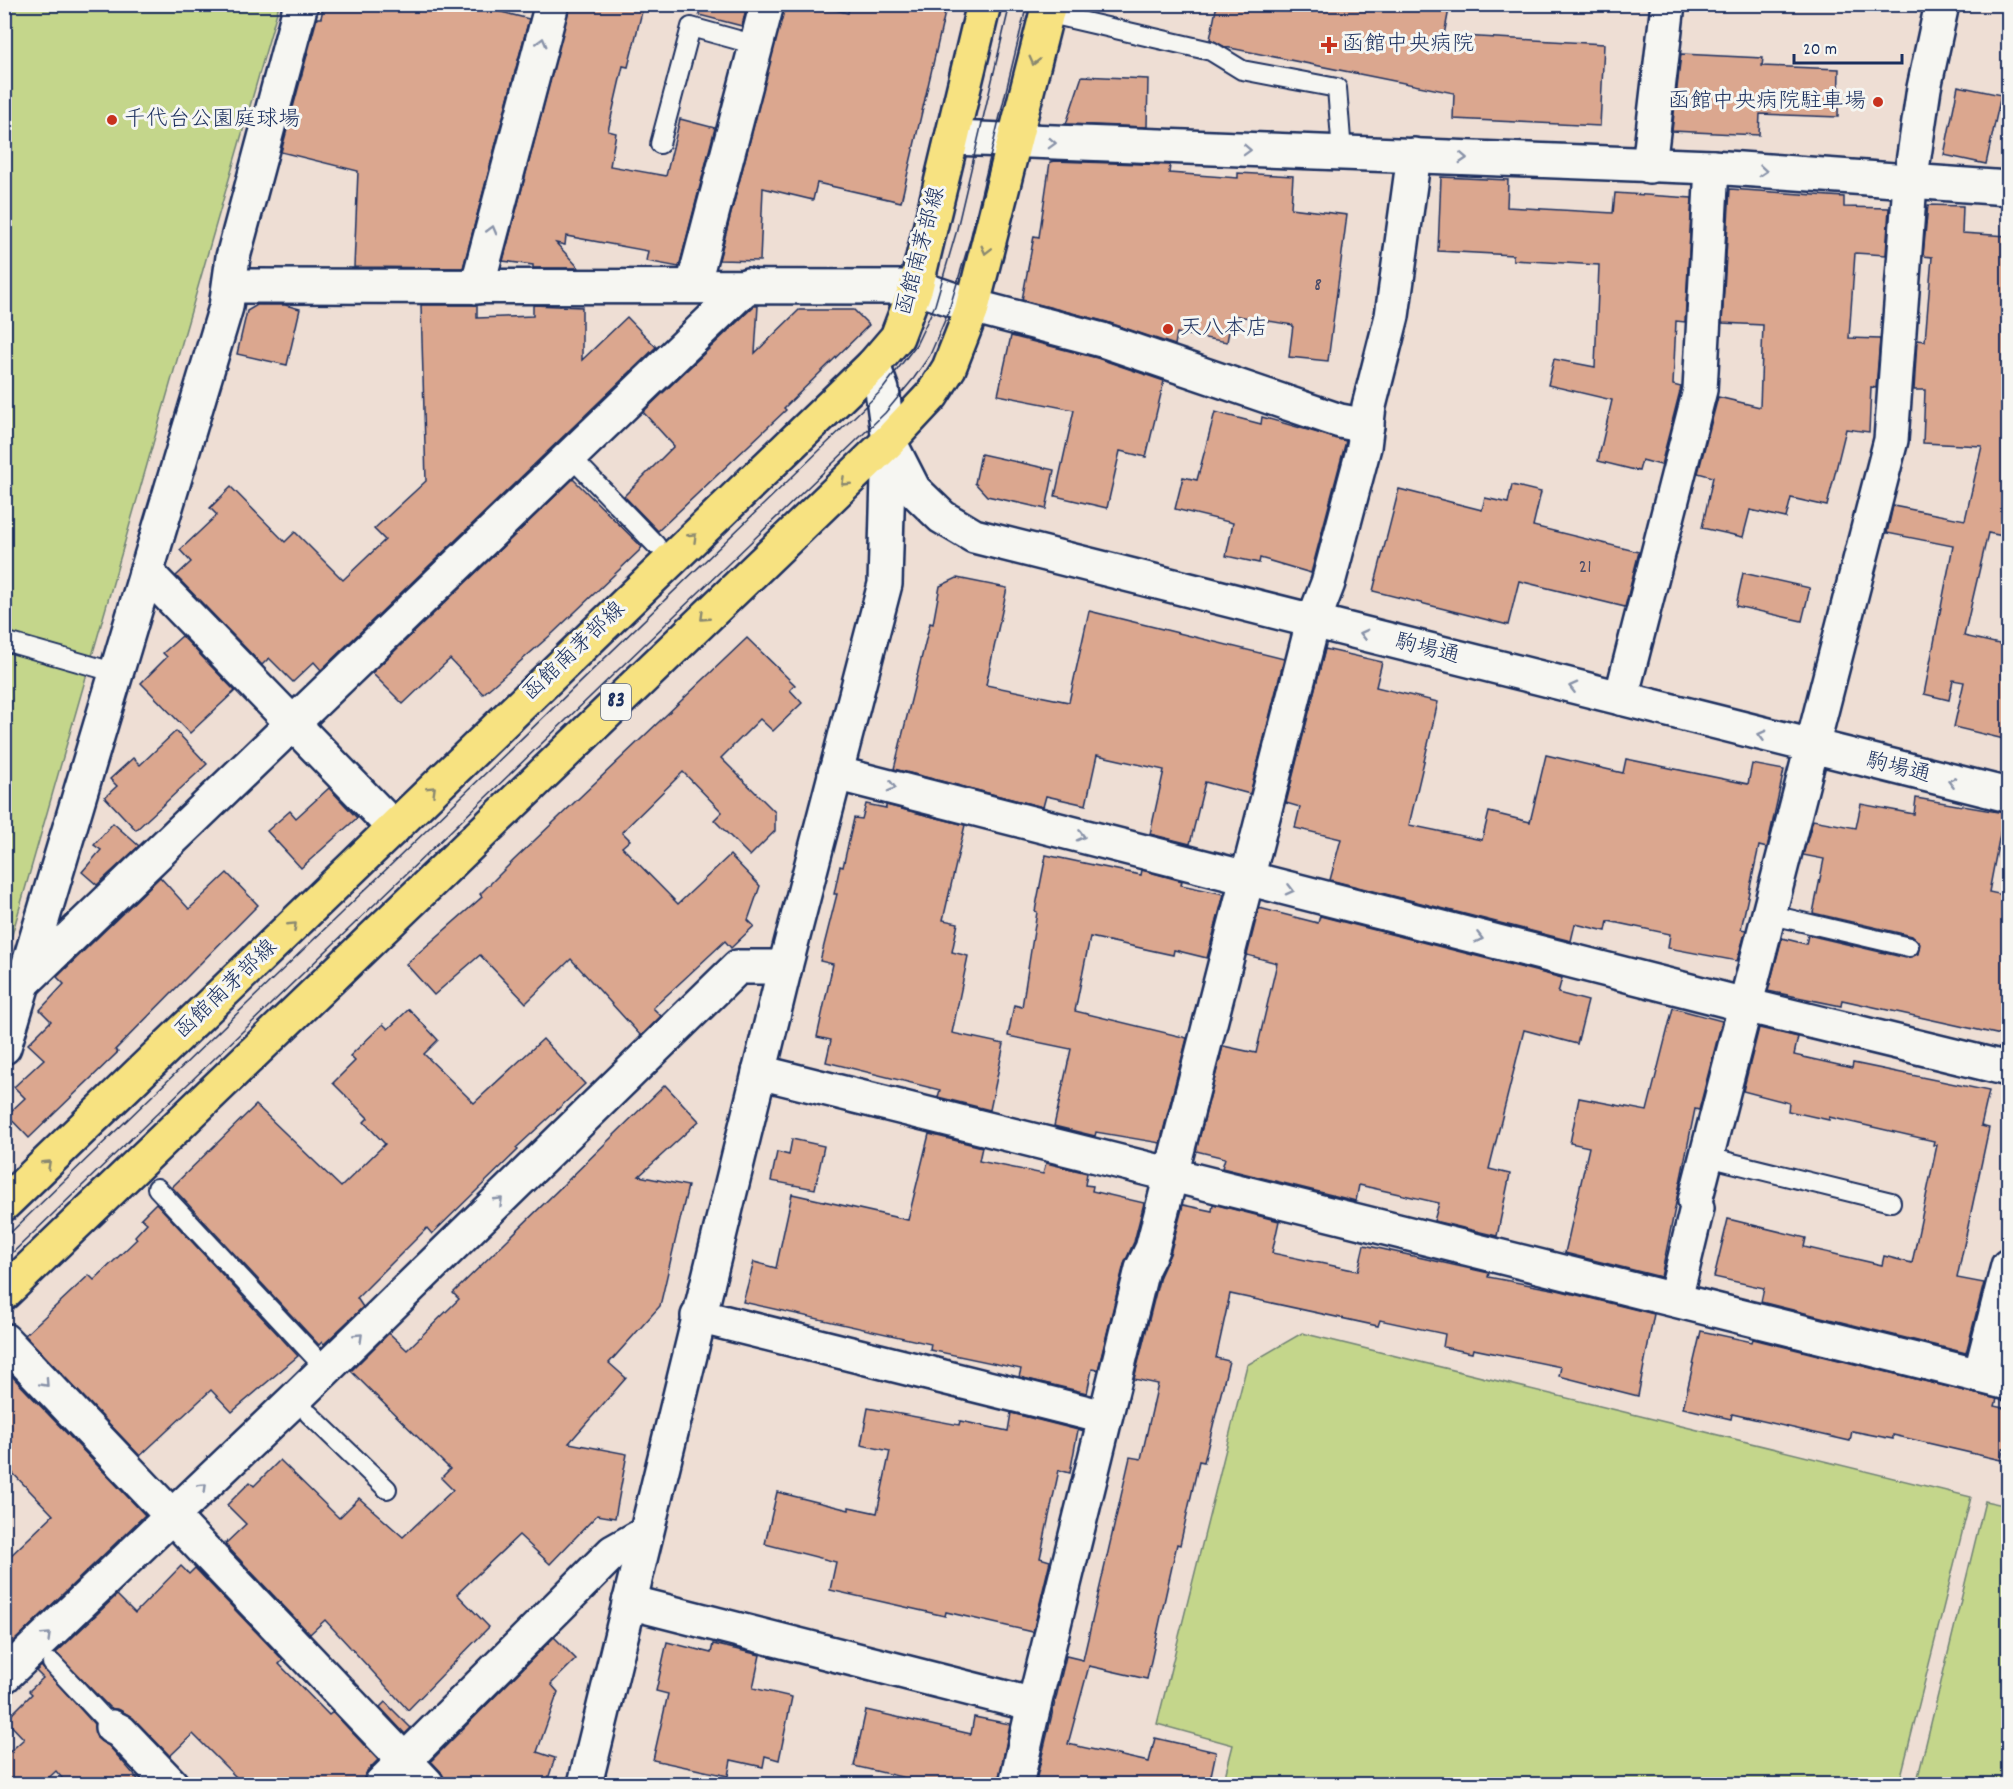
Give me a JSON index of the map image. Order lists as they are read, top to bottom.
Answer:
{
  "streets": {
    "main road": ["函館南茅部線", "83"],
    "street": ["駒場通"]
  },
  "crossings": [
    ["駒場通", "83"]
  ],
  "places": {
    "health": ["函館中央病院"],
    "other": ["函館中央病院駐車場", "千代台公園庭球場", "天八本店"]
  },
  "house_numbers": ["8", "21"],
  "scale_bar": "20 m"
}
